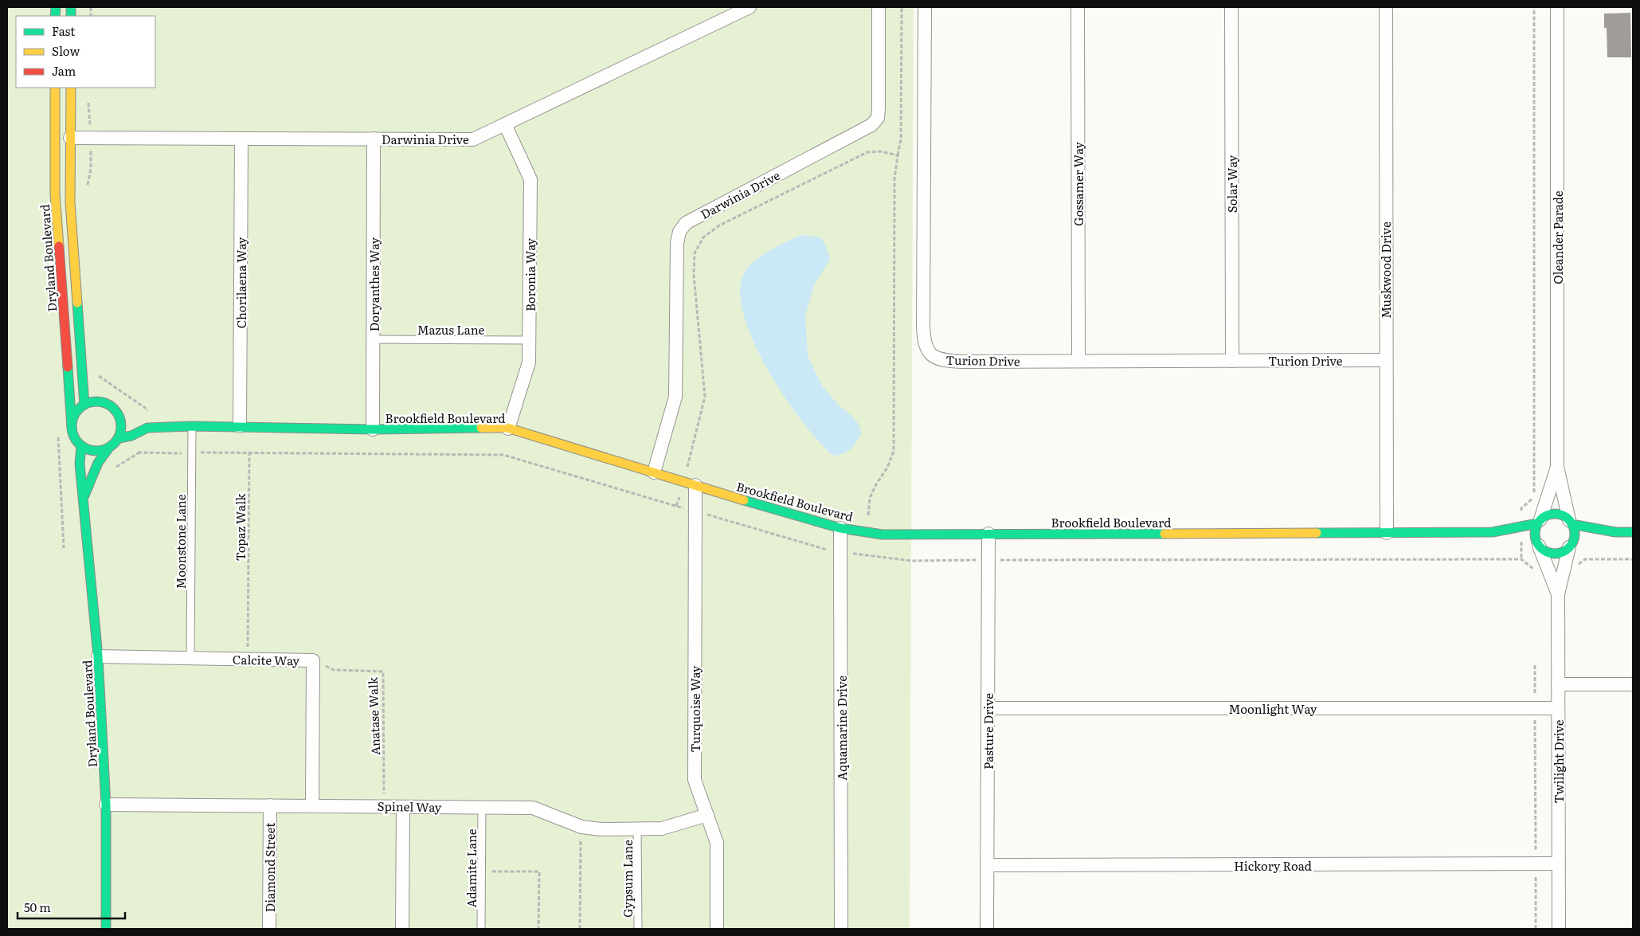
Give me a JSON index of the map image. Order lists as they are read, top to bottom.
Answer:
{
  "streets": {
    "street": [
      "Darwinia Drive",
      "Gossamer Way",
      "Solar Way",
      "Oleander Parade",
      "Dryland Boulevard",
      "Muskwood Drive",
      "Boronia Way",
      "Chorilaena Way",
      "Doryanthes Way",
      "Turion Drive",
      "Brookfield Boulevard",
      "Calcite Way",
      "Moonlight Way",
      "Turquoise Way",
      "Aquamarine Drive",
      "Pasture Drive",
      "Twilight Drive",
      "Spinel Way",
      "Hickory Road",
      "Diamond Street"
    ],
    "lane": [
      "Mazus Lane",
      "Moonstone Lane",
      "Adamite Lane",
      "Gypsum Lane"
    ],
    "path": ["Topaz Walk", "Anatase Walk"]
  },
  "crossings": [
    ["Darwinia Drive", "Boronia Way"],
    ["Darwinia Drive", "Chorilaena Way"],
    ["Darwinia Drive", "Doryanthes Way"],
    ["Darwinia Drive", "Brookfield Boulevard"],
    ["Gossamer Way", "Turion Drive"],
    ["Solar Way", "Turion Drive"],
    ["Oleander Parade", "Brookfield Boulevard"],
    ["Oleander Parade", "Twilight Drive"],
    ["Dryland Boulevard", "Brookfield Boulevard"],
    ["Dryland Boulevard", "Calcite Way"],
    ["Dryland Boulevard", "Spinel Way"],
    ["Muskwood Drive", "Turion Drive"],
    ["Muskwood Drive", "Brookfield Boulevard"],
    ["Boronia Way", "Mazus Lane"],
    ["Boronia Way", "Brookfield Boulevard"],
    ["Chorilaena Way", "Brookfield Boulevard"],
    ["Doryanthes Way", "Mazus Lane"],
    ["Doryanthes Way", "Brookfield Boulevard"],
    ["Brookfield Boulevard", "Moonstone Lane"],
    ["Brookfield Boulevard", "Turquoise Way"],
    ["Brookfield Boulevard", "Aquamarine Drive"],
    ["Brookfield Boulevard", "Pasture Drive"],
    ["Brookfield Boulevard", "Twilight Drive"],
    ["Topaz Walk", "Calcite Way"],
    ["Moonstone Lane", "Calcite Way"],
    ["Calcite Way", "Anatase Walk"],
    ["Calcite Way", "Spinel Way"],
    ["Moonlight Way", "Pasture Drive"],
    ["Moonlight Way", "Twilight Drive"],
    ["Turquoise Way", "Spinel Way"],
    ["Anatase Walk", "Spinel Way"],
    ["Pasture Drive", "Hickory Road"],
    ["Twilight Drive", "Hickory Road"],
    ["Spinel Way", "Diamond Street"],
    ["Spinel Way", "Adamite Lane"],
    ["Spinel Way", "Gypsum Lane"]
  ],
  "legend": ["Fast", "Slow", "Jam"],
  "scale_bar": "50 m"
}
